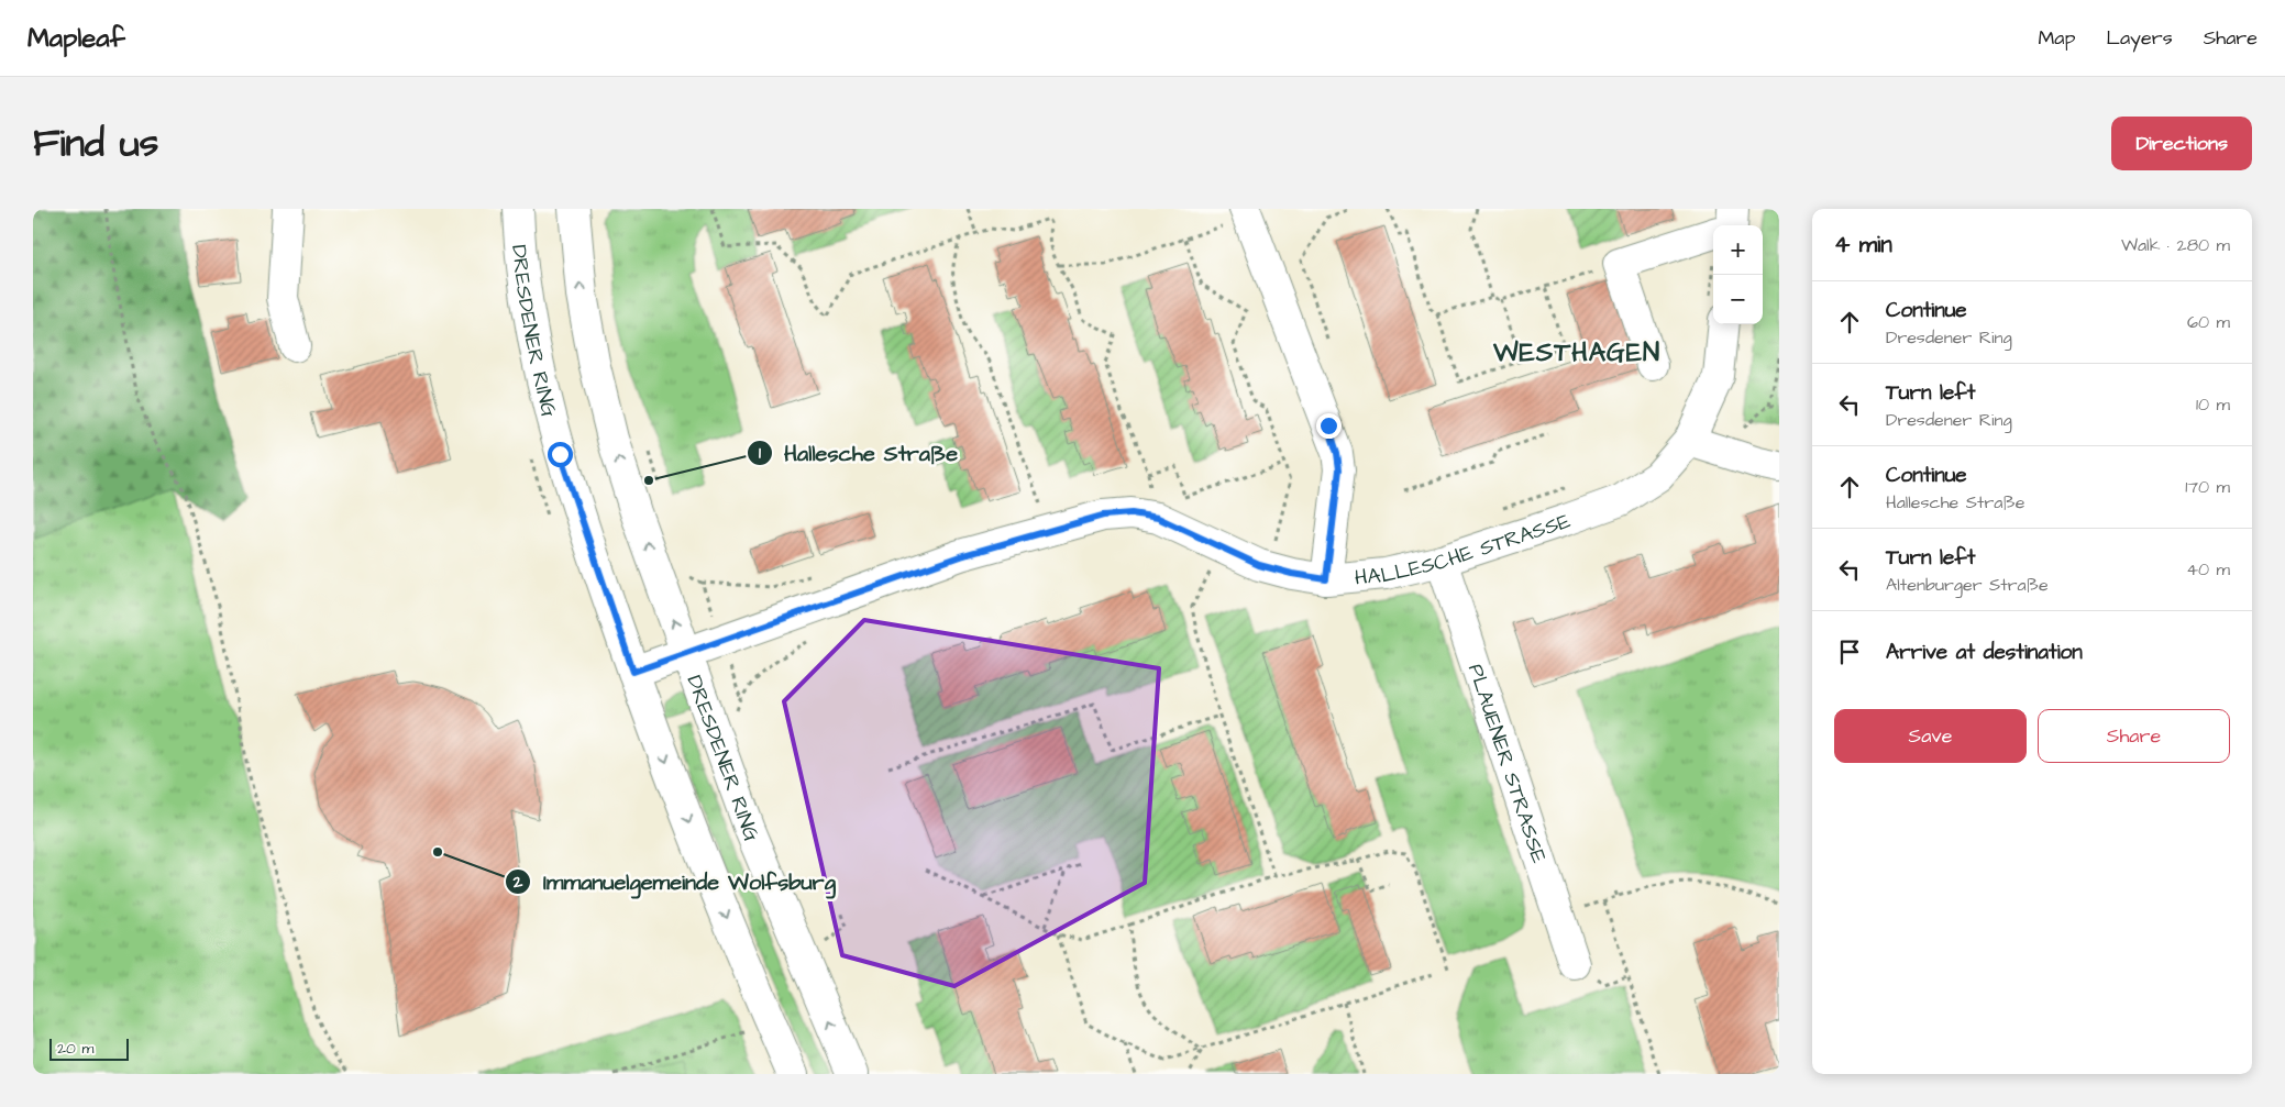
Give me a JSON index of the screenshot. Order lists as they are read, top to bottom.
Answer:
{
  "streets": {
    "street": ["DRESDENER RING", "HALLESCHE STRASSE", "PLAUENER STRASSE"]
  },
  "crossings": [
    ["DRESDENER RING", "HALLESCHE STRASSE"],
    ["HALLESCHE STRASSE", "PLAUENER STRASSE"]
  ],
  "districts": ["WESTHAGEN"],
  "places": ["Hallesche Straße", "Immanuelgemeinde Wolfsburg"],
  "scale_bar": "20 m",
  "page": {
    "header": "Mapleaf",
    "nav": ["Map", "Layers", "Share"],
    "title": "Find us",
    "buttons": [
      "Directions",
      ["Save", "Share"]
    ],
    "heading": ["4 min", "Walk · 280 m"],
    "map_buttons": ["+", "−"],
    "list": [
      ["Continue", "Dresdener Ring", "60 m"],
      ["Turn left", "Dresdener Ring", "10 m"],
      ["Continue", "Hallesche Straße", "170 m"],
      ["Turn left", "Altenburger Straße", "40 m"],
      "Arrive at destination"
    ],
    "scale": "20 m"
  }
}
